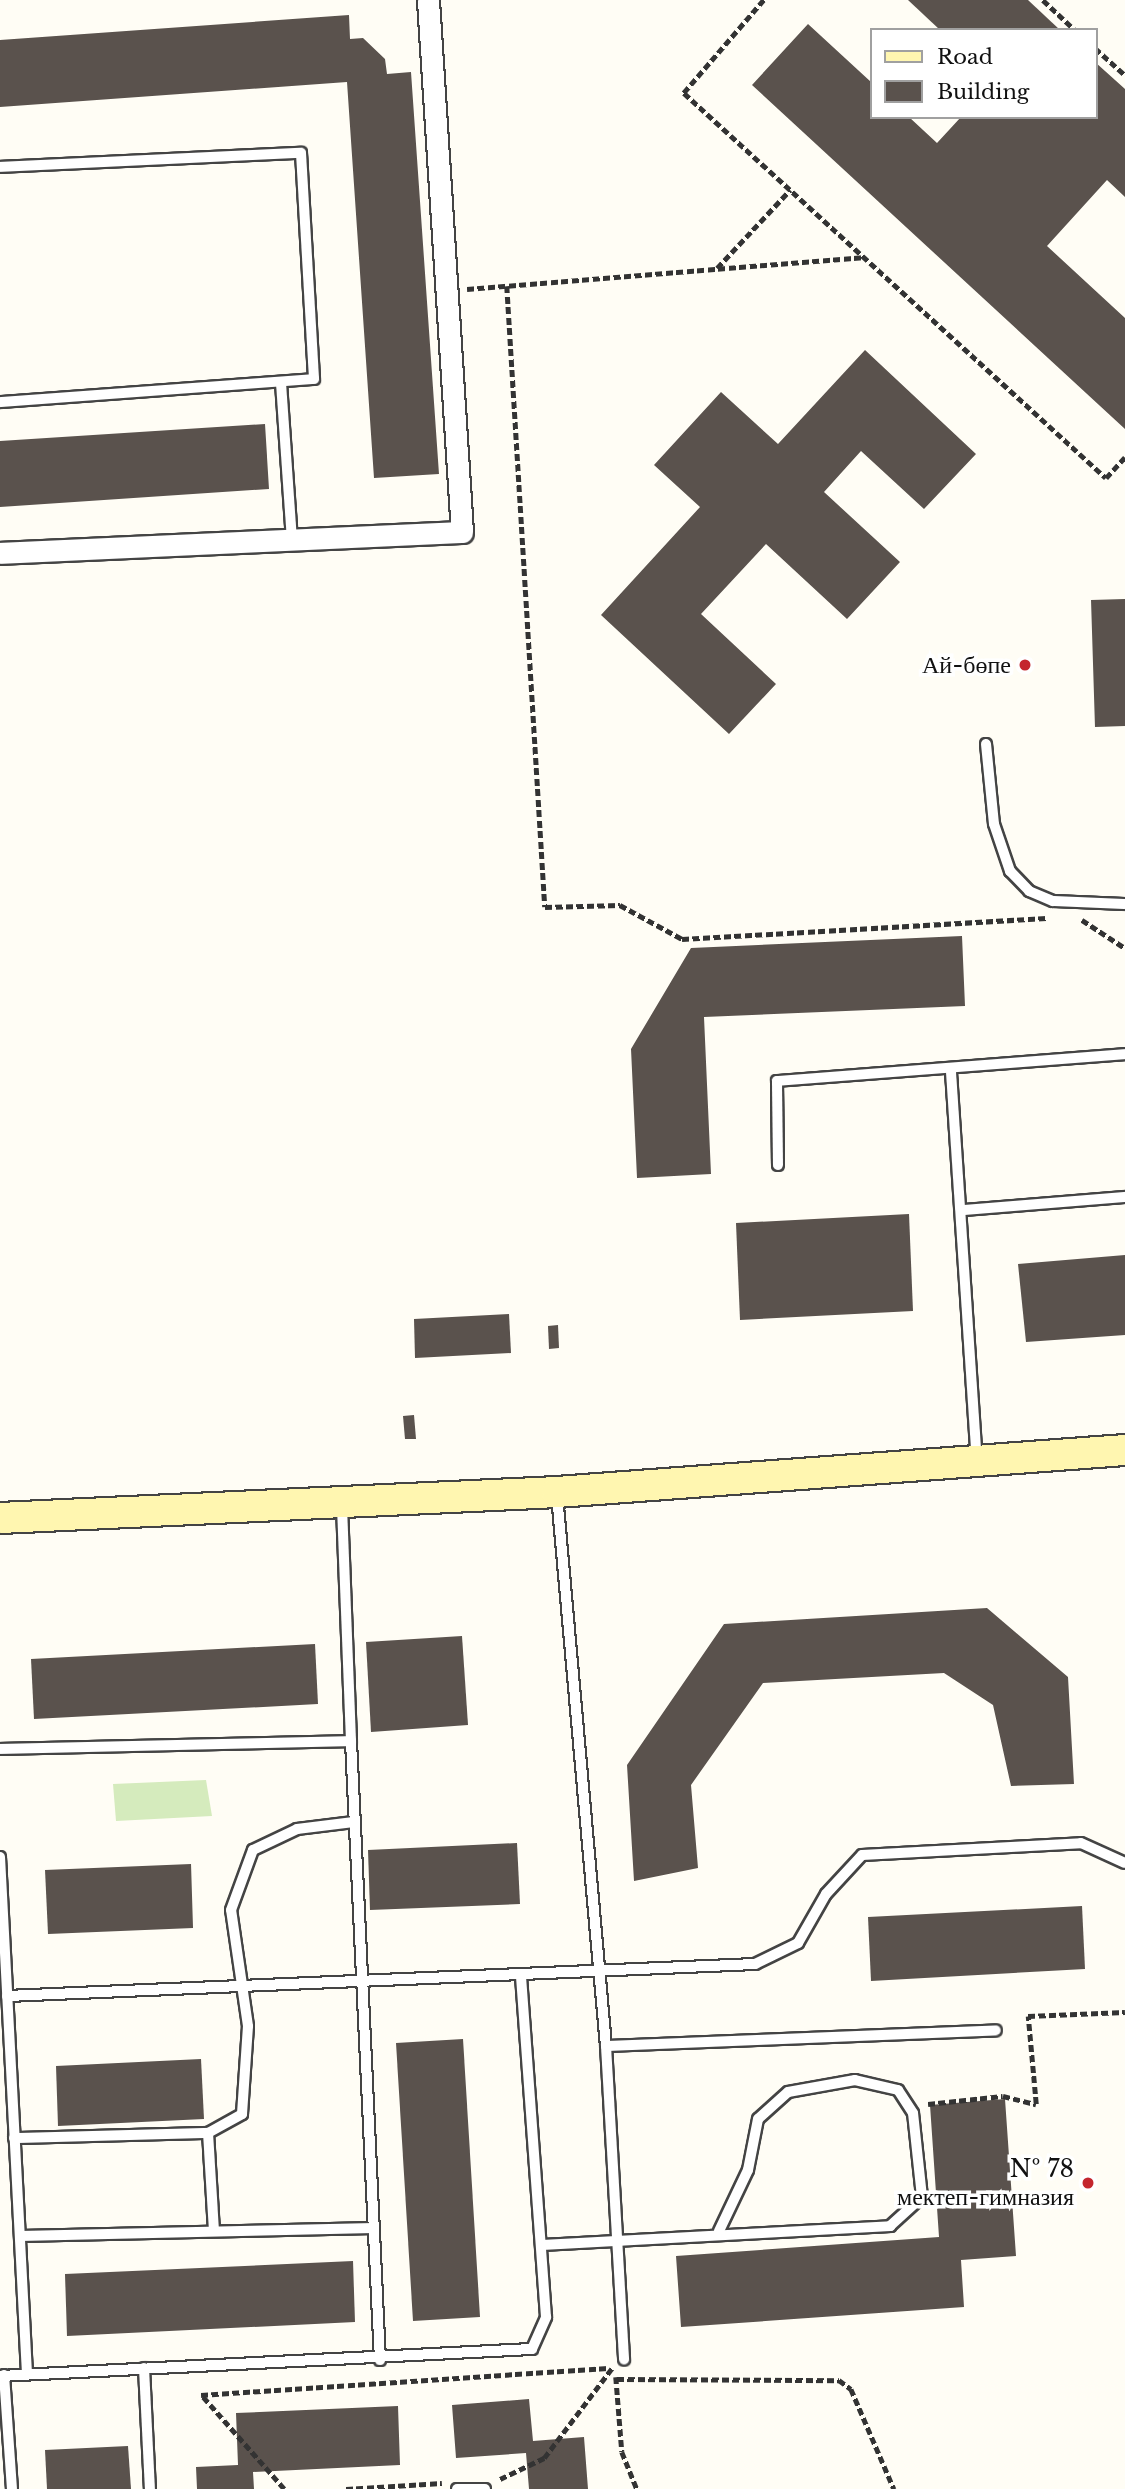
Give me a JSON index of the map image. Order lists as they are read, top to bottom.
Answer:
{
  "places": ["Ай-бөпе", "№ 78 мектеп-гимназия"],
  "legend": ["Road", "Building"]
}
